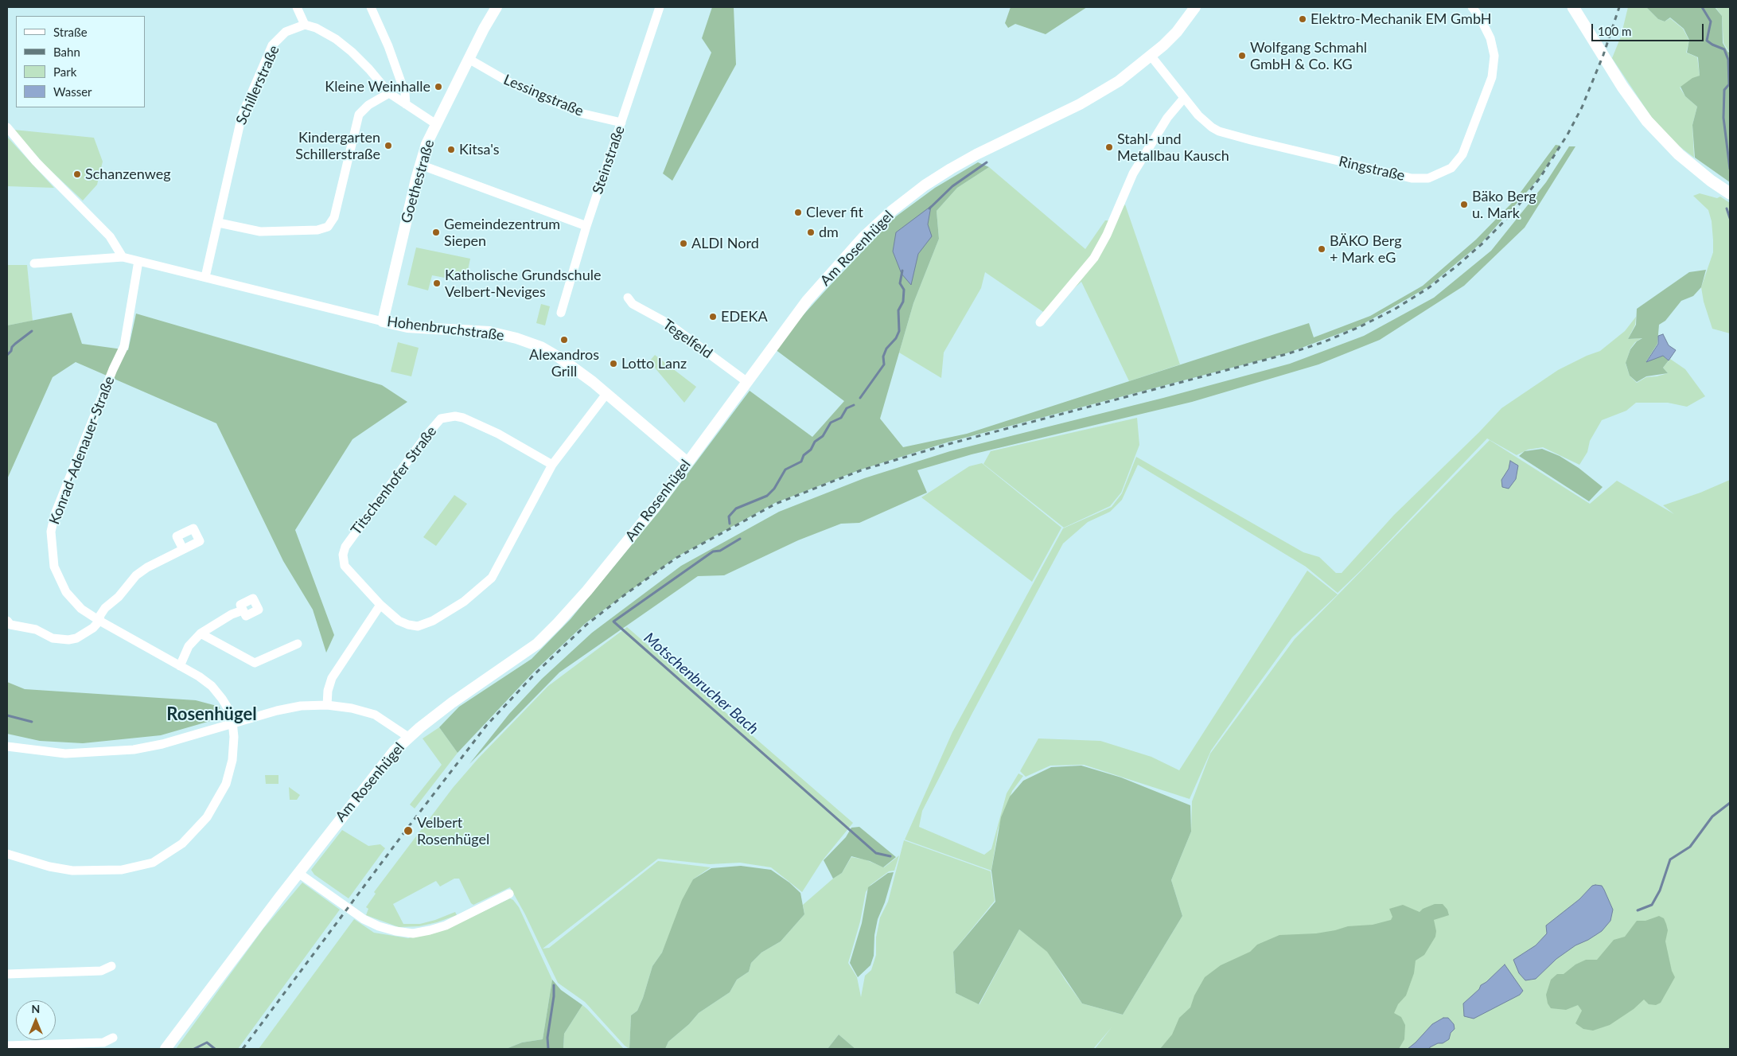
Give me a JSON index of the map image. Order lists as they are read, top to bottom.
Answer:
{
  "streets": {
    "street": [
      "Schillerstraße",
      "Lessingstraße",
      "Steinstraße",
      "Ringstraße",
      "Goethestraße",
      "Am Rosenhügel",
      "Hohenbruchstraße",
      "Tegelfeld",
      "Konrad-Adenauer-Straße",
      "Titschenhofer Straße"
    ]
  },
  "crossings": [
    ["Schillerstraße", "Hohenbruchstraße"],
    ["Lessingstraße", "Steinstraße"],
    ["Lessingstraße", "Goethestraße"],
    ["Ringstraße", "Am Rosenhügel"],
    ["Goethestraße", "Hohenbruchstraße"],
    ["Am Rosenhügel", "Hohenbruchstraße"],
    ["Am Rosenhügel", "Tegelfeld"],
    ["Hohenbruchstraße", "Konrad-Adenauer-Straße"],
    ["Hohenbruchstraße", "Titschenhofer Straße"]
  ],
  "districts": ["Rosenhügel"],
  "water": ["Motschenbrucher Bach"],
  "places": [
    "Elektro-Mechanik EM GmbH",
    "Wolfgang Schmahl GmbH & Co. KG",
    "Kleine Weinhalle",
    "Kindergarten Schillerstraße",
    "Stahl- und Metallbau Kausch",
    "Kitsa's",
    "Schanzenweg",
    "Bäko Berg u. Mark",
    "Clever fit",
    "Gemeindezentrum Siepen",
    "dm",
    "ALDI Nord",
    "BÄKO Berg + Mark eG",
    "Katholische Grundschule Velbert-Neviges",
    "EDEKA",
    "Alexandros Grill",
    "Lotto Lanz",
    "Velbert Rosenhügel"
  ],
  "legend": [
    "Straße",
    "Bahn",
    "Park",
    "Wasser"
  ],
  "scale_bar": "100 m",
  "north": "top"
}
